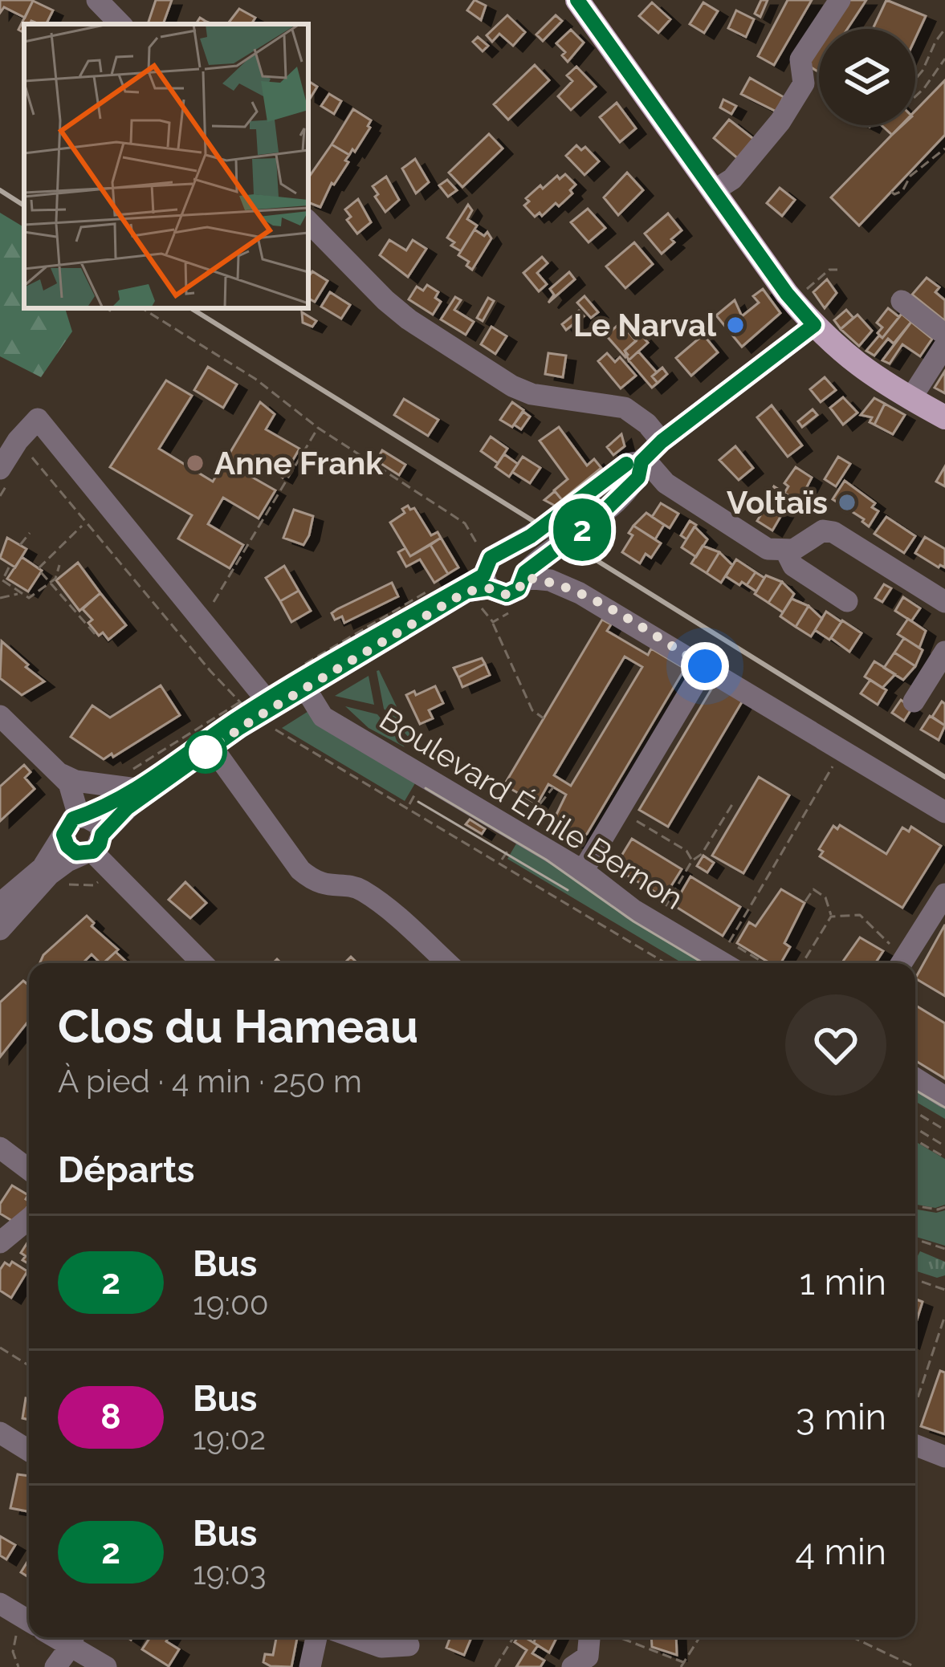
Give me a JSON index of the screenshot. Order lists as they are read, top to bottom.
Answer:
{
  "streets": {
    "street": ["Boulevard Émile Bernon"]
  },
  "places": ["Le Narval", "Anne Frank", "Voltaïs"],
  "lines": ["bus line 2"],
  "page": {
    "on_map": "2",
    "heading": [
      ["Clos du Hameau", "À pied · 4 min · 250 m"],
      "Départs"
    ],
    "list": [
      {
        "mark": "2",
        "name": "Bus",
        "note": "19:00",
        "value": "1 min"
      },
      {
        "mark": "8",
        "name": "Bus",
        "note": "19:02",
        "value": "3 min"
      },
      {
        "mark": "2",
        "name": "Bus",
        "note": "19:03",
        "value": "4 min"
      }
    ]
  }
}
